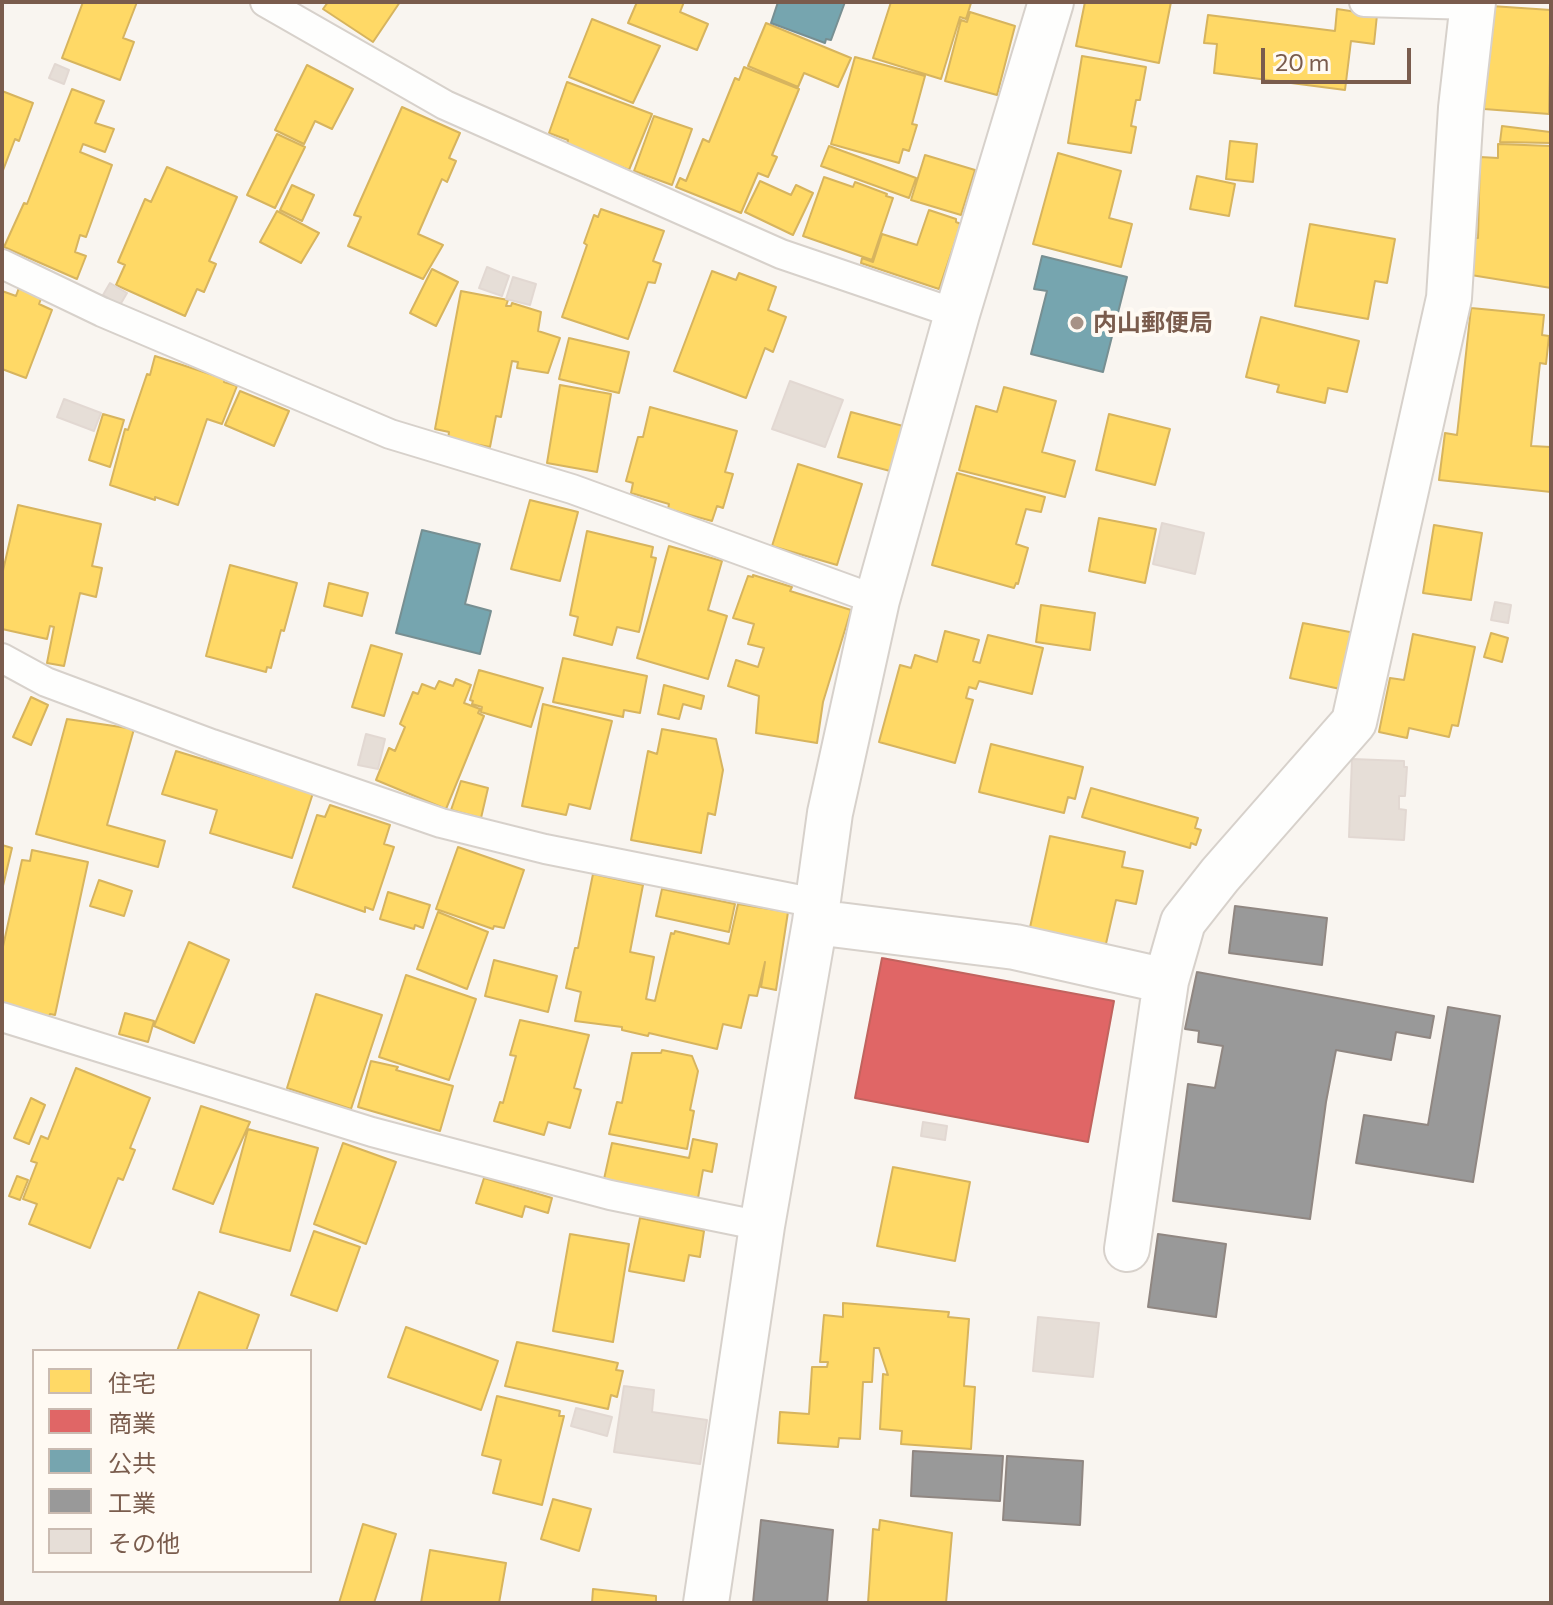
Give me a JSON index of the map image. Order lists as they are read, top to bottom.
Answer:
{
  "places": ["内山郵便局"],
  "legend": [
    "住宅",
    "商業",
    "公共",
    "工業",
    "その他"
  ],
  "scale_bar": "20 m"
}
